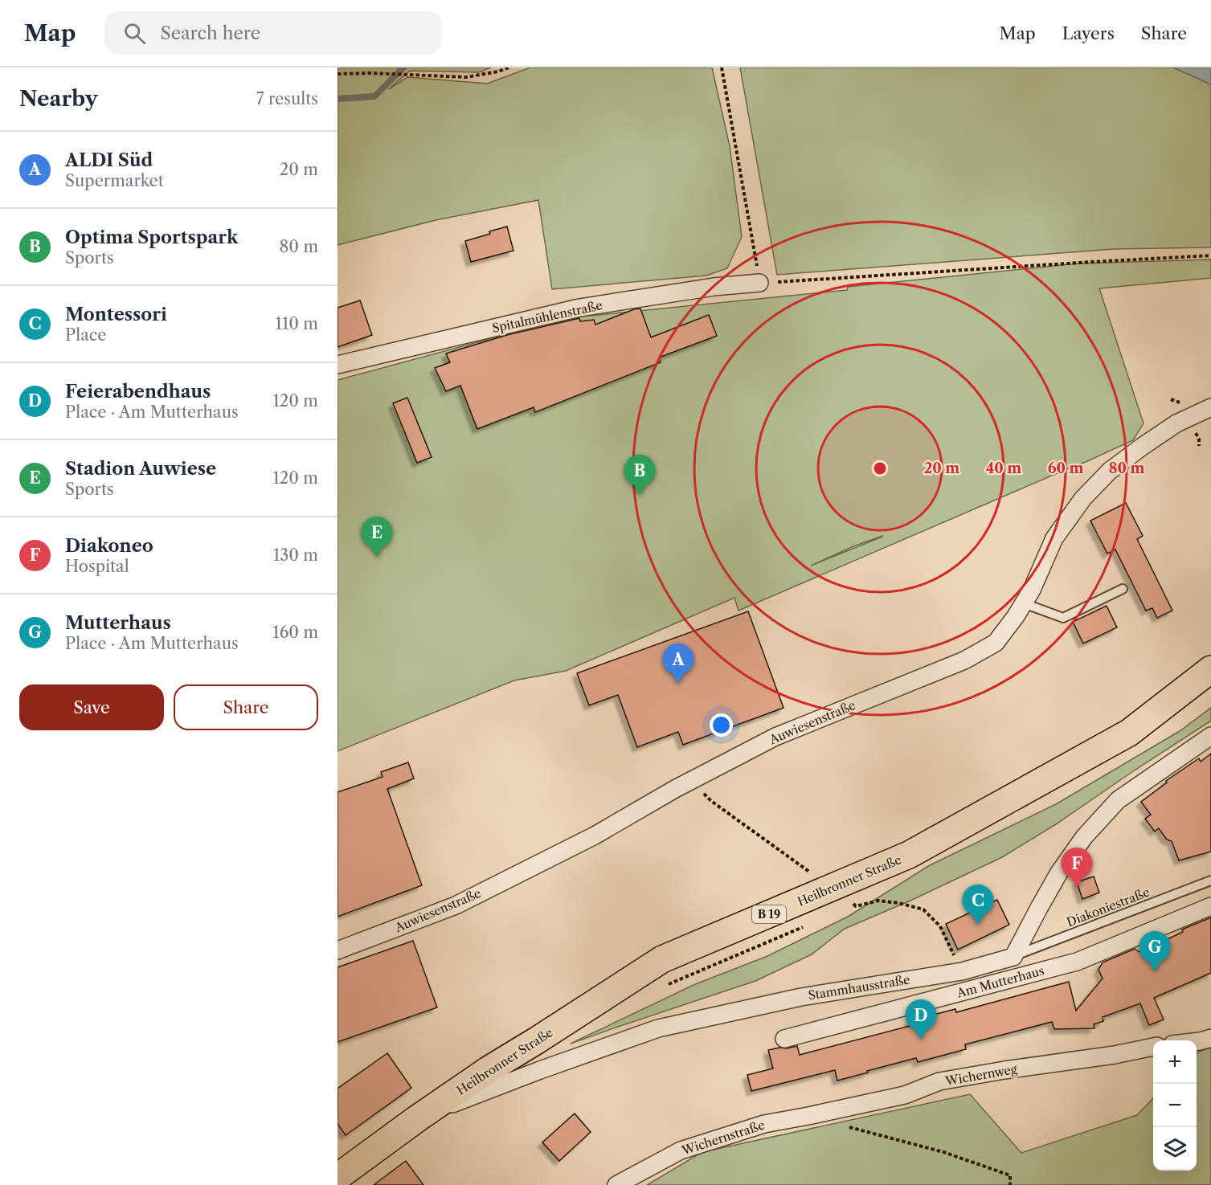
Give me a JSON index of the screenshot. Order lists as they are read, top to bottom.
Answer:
{
  "streets": {
    "main road": ["Heilbronner Straße", "B 19"],
    "street": [
      "Spitalmühlenstraße",
      "Auwiesenstraße",
      "Am Mutterhaus",
      "Stammhausstraße",
      "Wichernweg",
      "Wichernstraße"
    ],
    "lane": ["Diakoniestraße"]
  },
  "crossings": [
    ["Heilbronner Straße", "Stammhausstraße"],
    ["Diakoniestraße", "Stammhausstraße"],
    ["Wichernweg", "Wichernstraße"]
  ],
  "page": {
    "header": "Map",
    "search": "Search here",
    "nav": ["Map", "Layers", "Share"],
    "heading": ["Nearby", "7 results"],
    "list": [
      {
        "mark": "A",
        "name": "ALDI Süd",
        "note": "Supermarket",
        "value": "20 m"
      },
      {
        "mark": "B",
        "name": "Optima Sportspark",
        "note": "Sports",
        "value": "80 m"
      },
      {
        "mark": "C",
        "name": "Montessori",
        "note": "Place",
        "value": "110 m"
      },
      {
        "mark": "D",
        "name": "Feierabendhaus",
        "note": "Place · Am Mutterhaus",
        "value": "120 m"
      },
      {
        "mark": "E",
        "name": "Stadion Auwiese",
        "note": "Sports",
        "value": "120 m"
      },
      {
        "mark": "F",
        "name": "Diakoneo",
        "note": "Hospital",
        "value": "130 m"
      },
      {
        "mark": "G",
        "name": "Mutterhaus",
        "note": "Place · Am Mutterhaus",
        "value": "160 m"
      }
    ],
    "pins": [
      "B",
      "E",
      "A",
      "F",
      "C",
      "G",
      "D"
    ],
    "buttons": ["Save", "Share"],
    "map_buttons": ["+", "−"]
  },
  "rings": [
    "20 m",
    "40 m",
    "60 m",
    "80 m"
  ]
}
